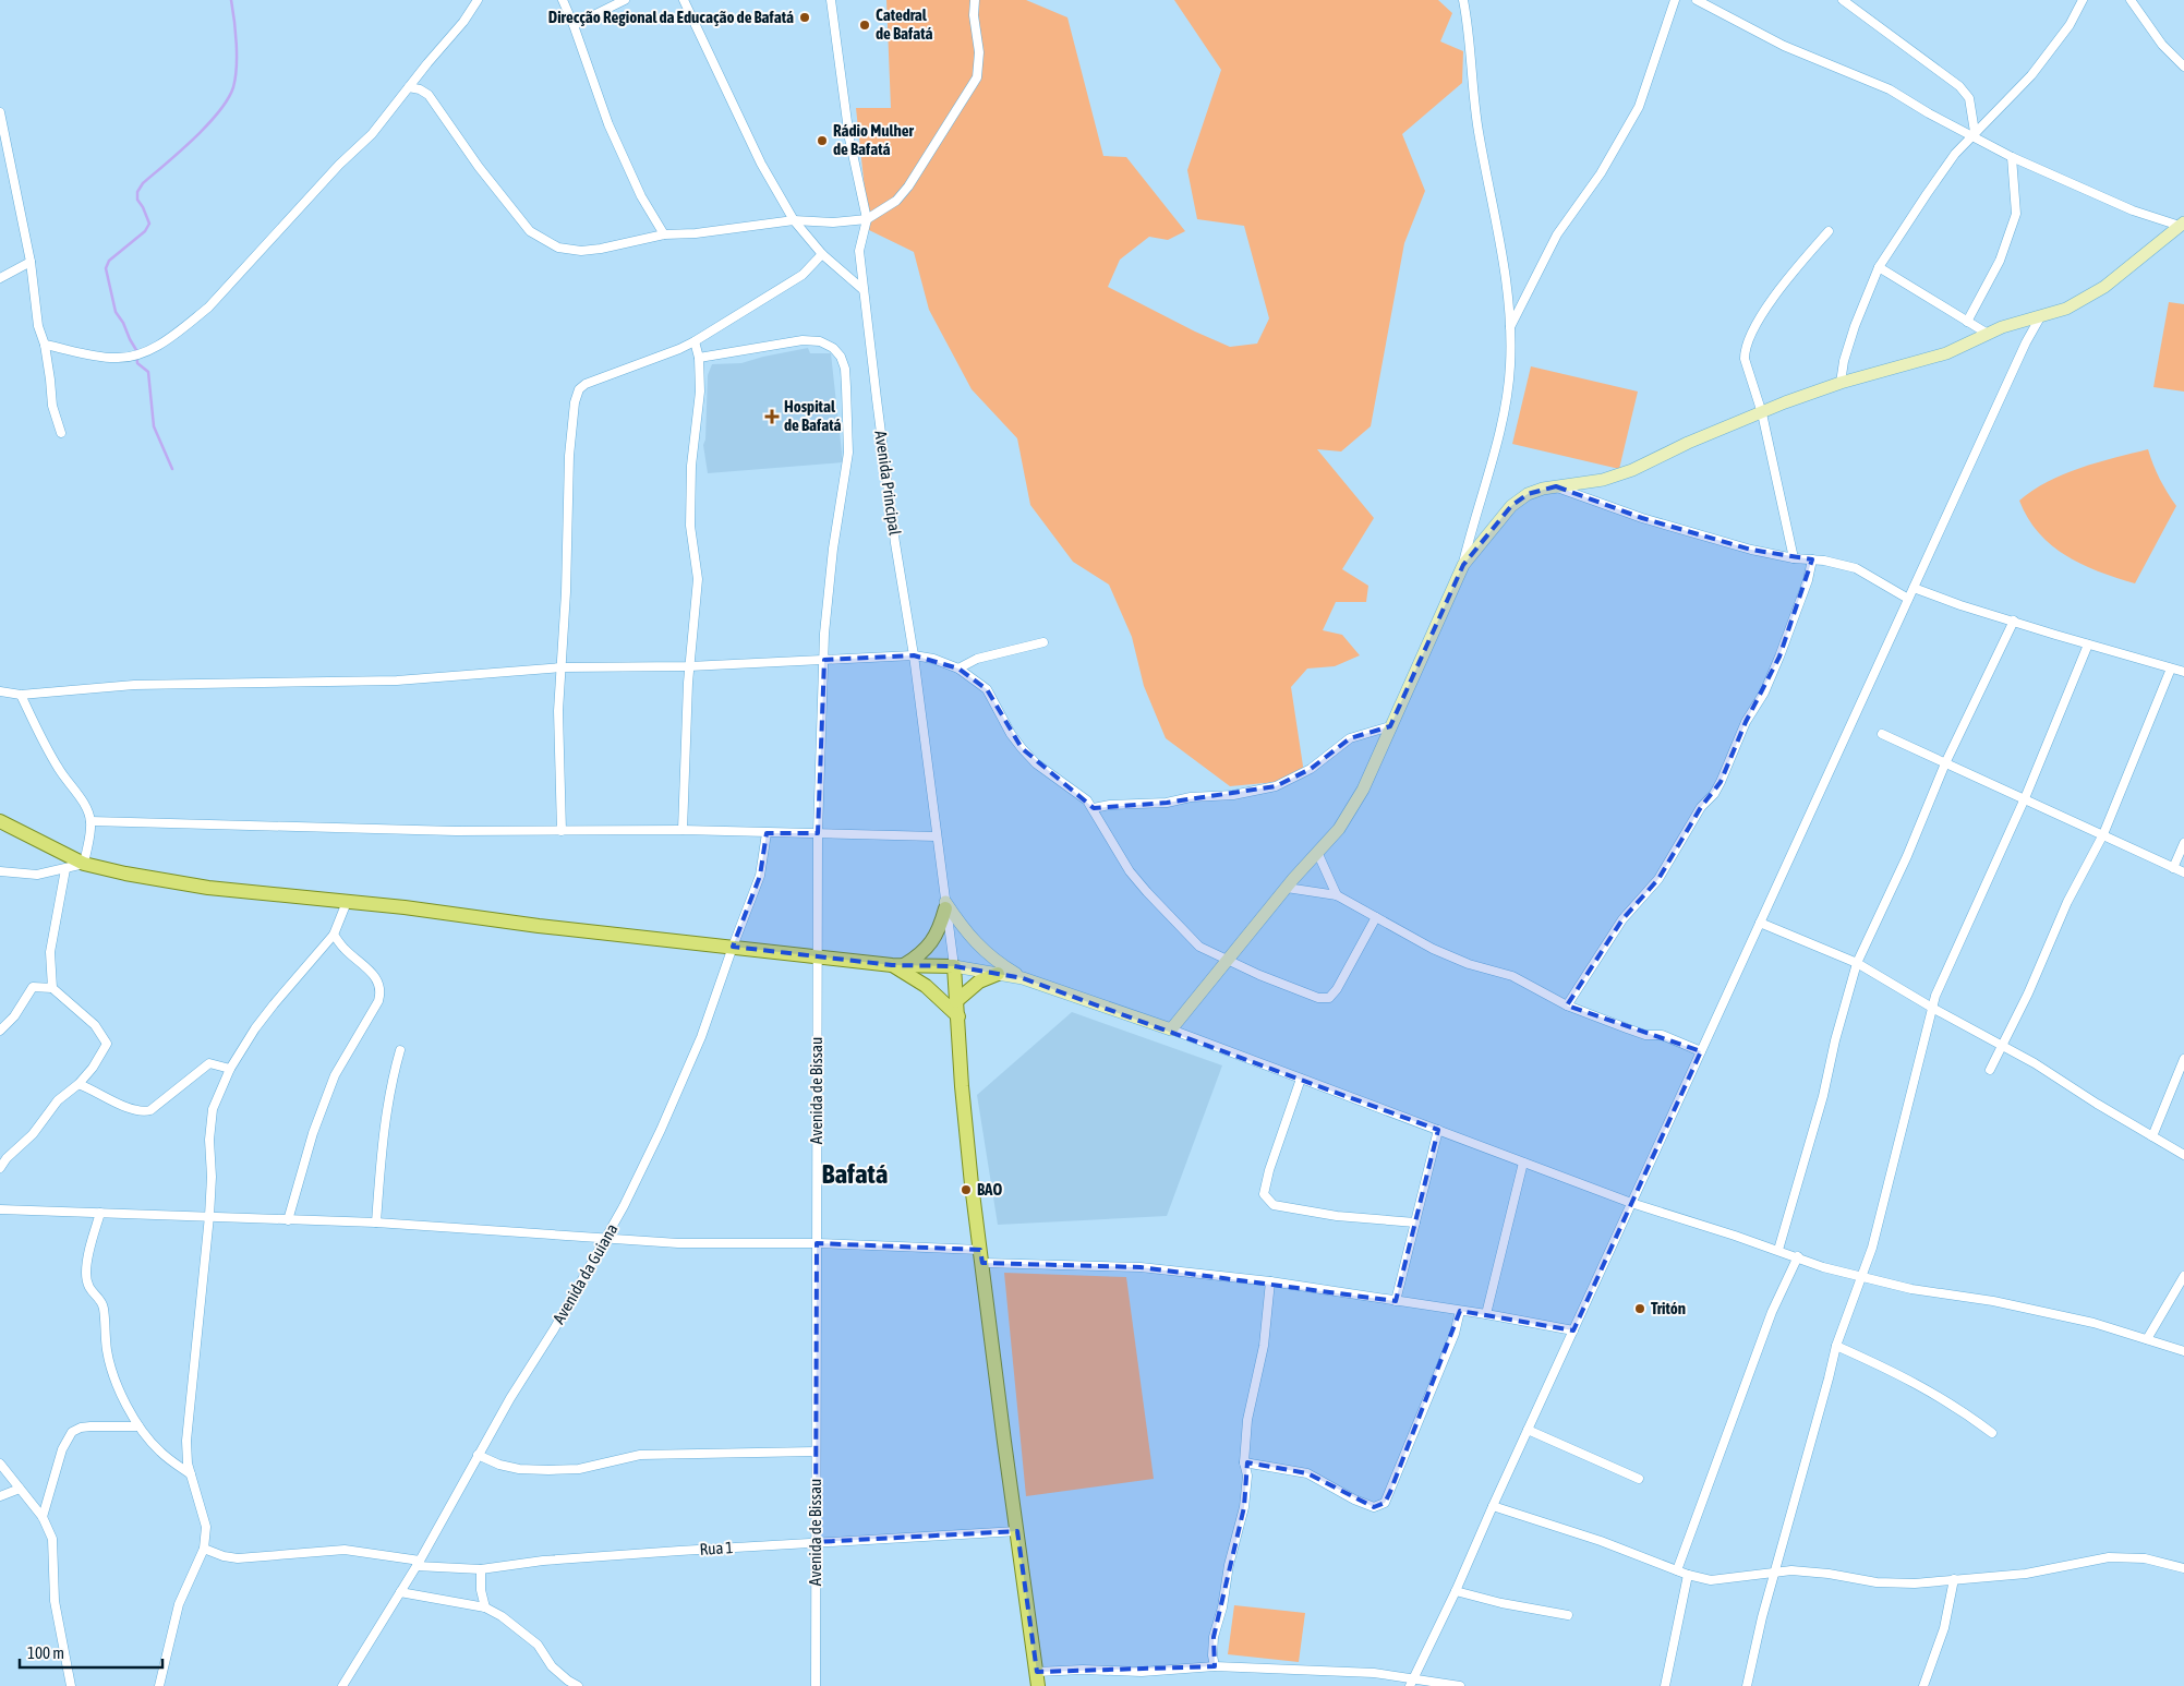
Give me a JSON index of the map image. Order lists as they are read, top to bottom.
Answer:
{
  "streets": {
    "street": [
      "Avenida Principal",
      "Avenida de Bissau",
      "Avenida da Guiana",
      "Rua 1"
    ]
  },
  "crossings": [
    ["Avenida de Bissau", "Rua 1"],
    ["Avenida da Guiana", "Rua 1"]
  ],
  "districts": ["Bafatá"],
  "places": {
    "other": [
      "Direcção Regional da Educação de Bafatá",
      "Catedral de Bafatá",
      "Rádio Mulher de Bafatá",
      "BAO",
      "Tritón"
    ],
    "health": ["Hospital de Bafatá"]
  },
  "scale_bar": "100 m"
}
